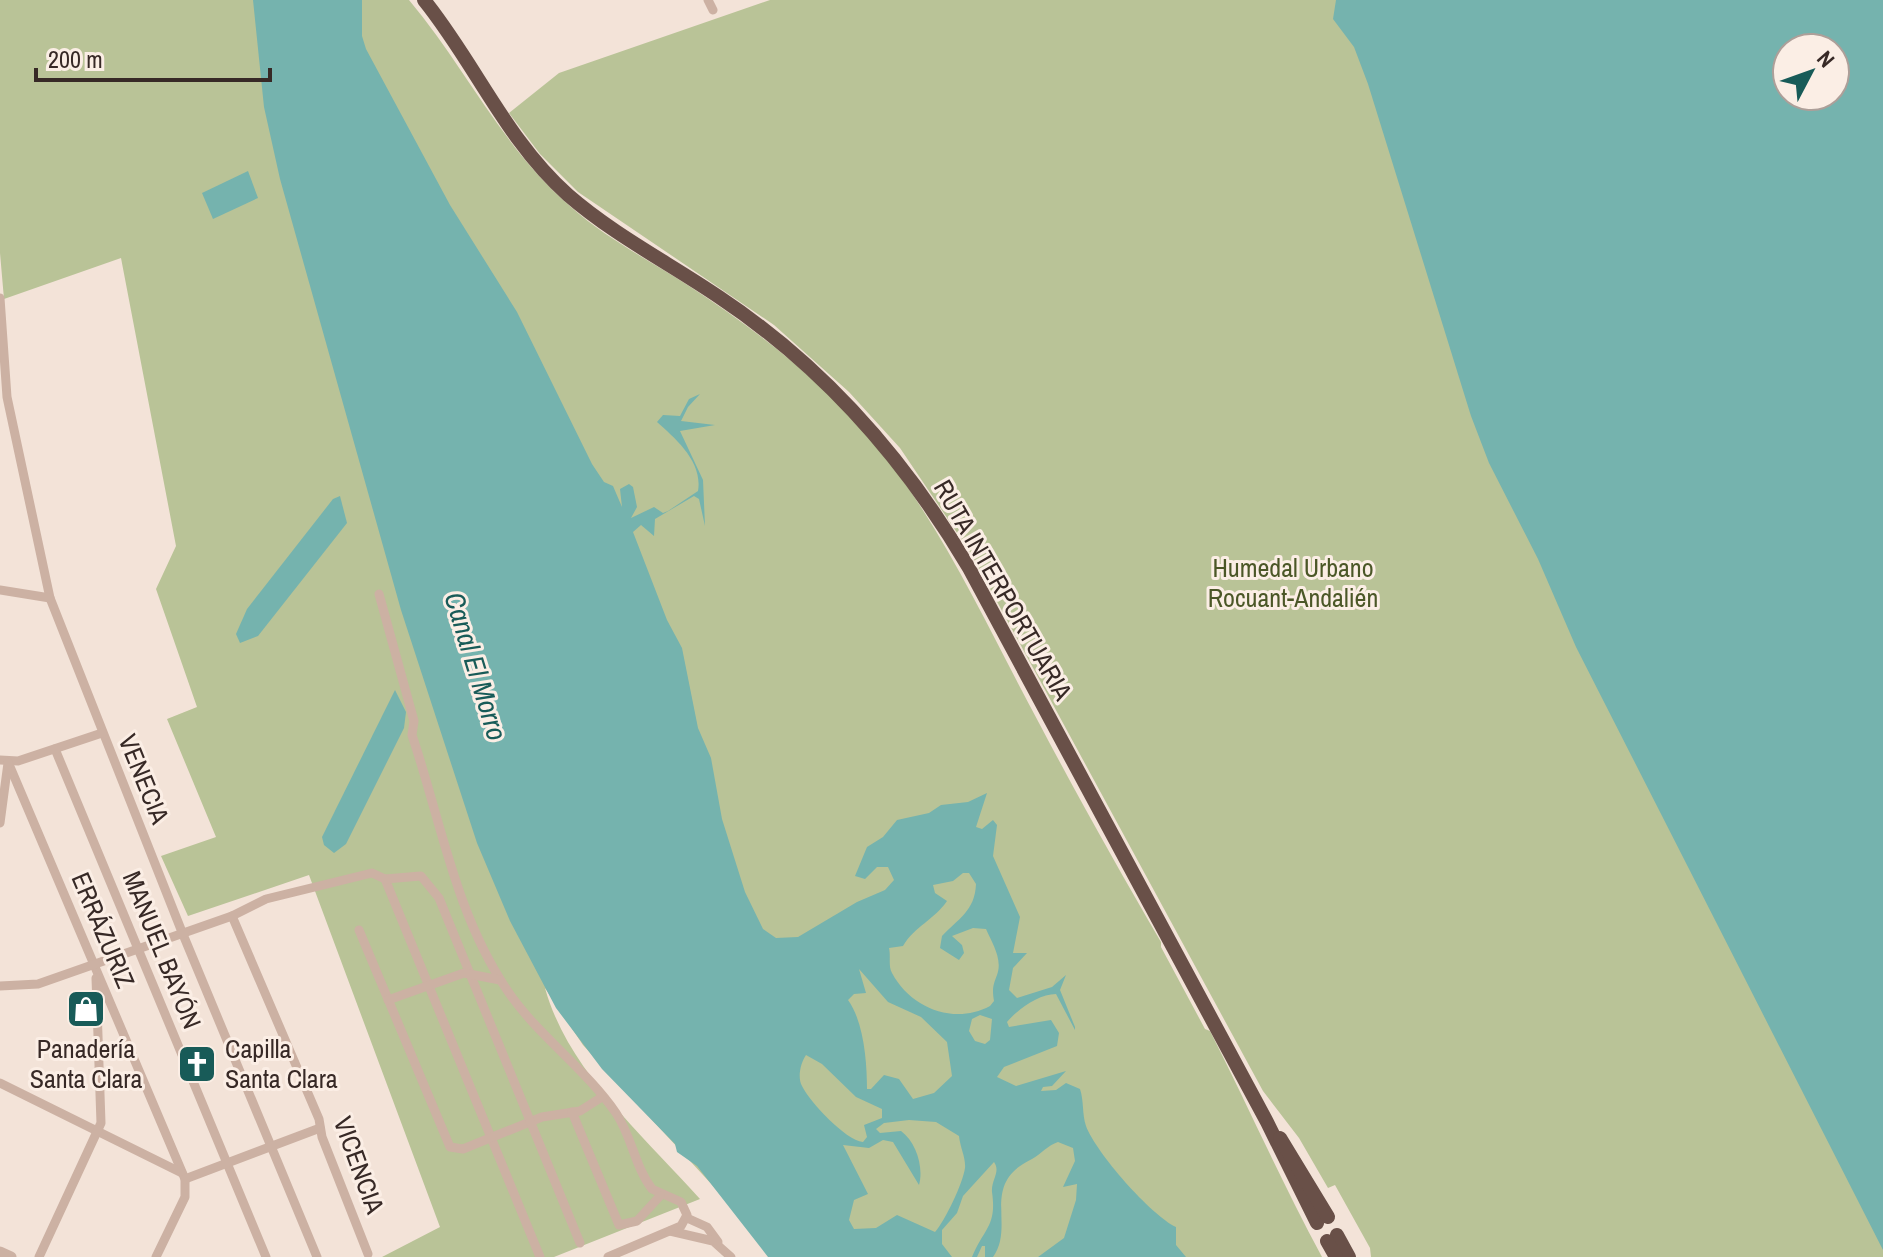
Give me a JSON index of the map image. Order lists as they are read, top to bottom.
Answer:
{
  "streets": {
    "highway": ["RUTA INTERPORTUARIA"],
    "street": [
      "VENECIA",
      "ERRÁZURIZ",
      "MANUEL BAYÓN",
      "VICENCIA"
    ]
  },
  "water": ["Canal El Morro"],
  "parks": ["Humedal Urbano Rocuant-Andalién"],
  "places": {
    "shop": ["Panadería Santa Clara"],
    "church": ["Capilla Santa Clara"]
  },
  "scale_bar": "200 m",
  "north": "top right"
}
